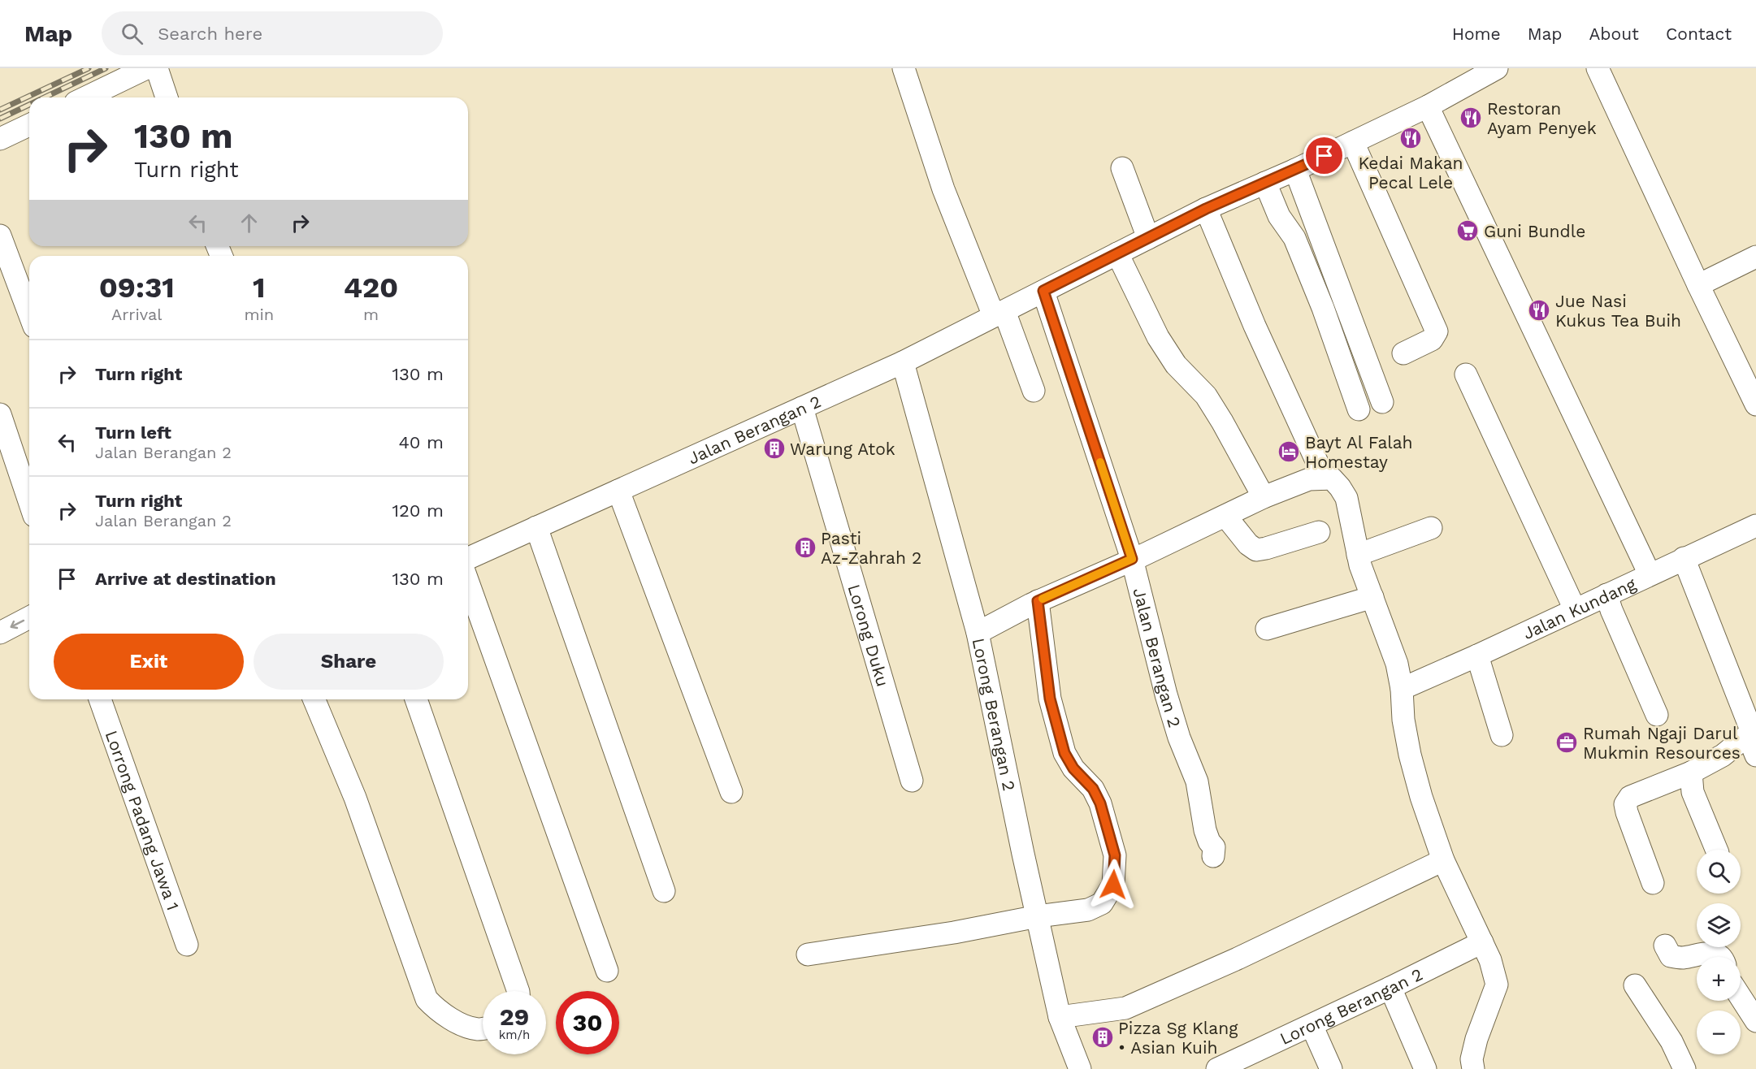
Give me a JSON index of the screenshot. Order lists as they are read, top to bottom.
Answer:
{
  "streets": {
    "street": [
      "Jalan Berangan 2",
      "Jalan Kundang",
      "Lorong Duku",
      "Lorong Berangan 2",
      "Lorrong Padang Jawa 1"
    ]
  },
  "crossings": [
    ["Jalan Berangan 2", "Lorong Duku"],
    ["Jalan Berangan 2", "Lorong Berangan 2"]
  ],
  "places": {
    "restaurant": ["Restoran Ayam Penyek", "Kedai Makan Pecal Lele", "Jue Nasi Kukus Tea Buih"],
    "supermarket": ["Guni Bundle"],
    "building": ["Warung Atok", "Pasti Az-Zahrah 2", "Pizza Sg Klang • Asian Kuih"],
    "hotel": ["Bayt Al Falah Homestay"],
    "office": ["Rumah Ngaji Darul Mukmin Resources"]
  },
  "page": {
    "header": "Map",
    "search": "Search here",
    "nav": [
      "Home",
      "Map",
      "About",
      "Contact"
    ],
    "turn": ["130 m", "Turn right"],
    "eta": [
      "09:31",
      "Arrival",
      "1",
      "min",
      "420",
      "m"
    ],
    "list": [
      {
        "name": "Turn right",
        "value": "130 m"
      },
      {
        "name": "Turn left",
        "note": "Jalan Berangan 2",
        "value": "40 m"
      },
      {
        "name": "Turn right",
        "note": "Jalan Berangan 2",
        "value": "120 m"
      },
      {
        "name": "Arrive at destination",
        "value": "130 m"
      }
    ],
    "buttons": ["Exit", "Share"],
    "map_buttons": ["+", "−"],
    "speed": "29 km/h",
    "limit": "30"
  }
}
